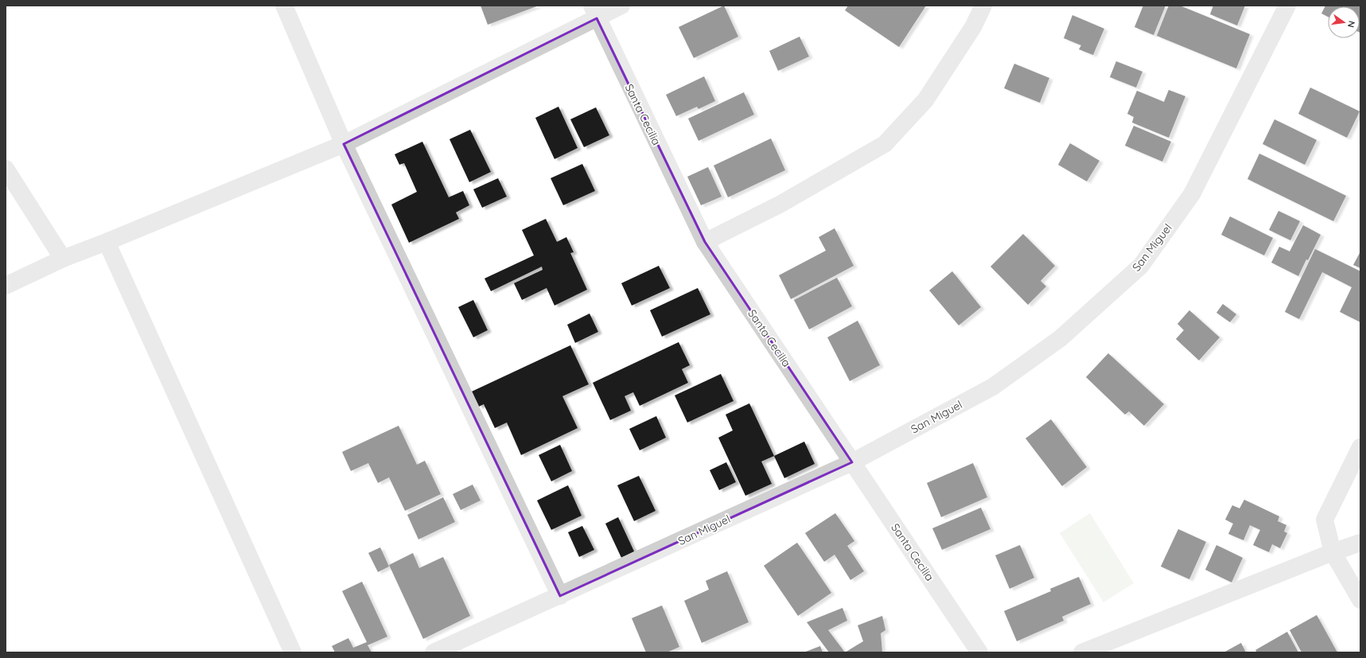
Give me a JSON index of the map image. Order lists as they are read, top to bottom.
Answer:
{
  "streets": {
    "street": ["Santa Cecilia", "San Miguel"]
  },
  "crossings": [
    ["Santa Cecilia", "San Miguel"]
  ],
  "north": "right"
}
